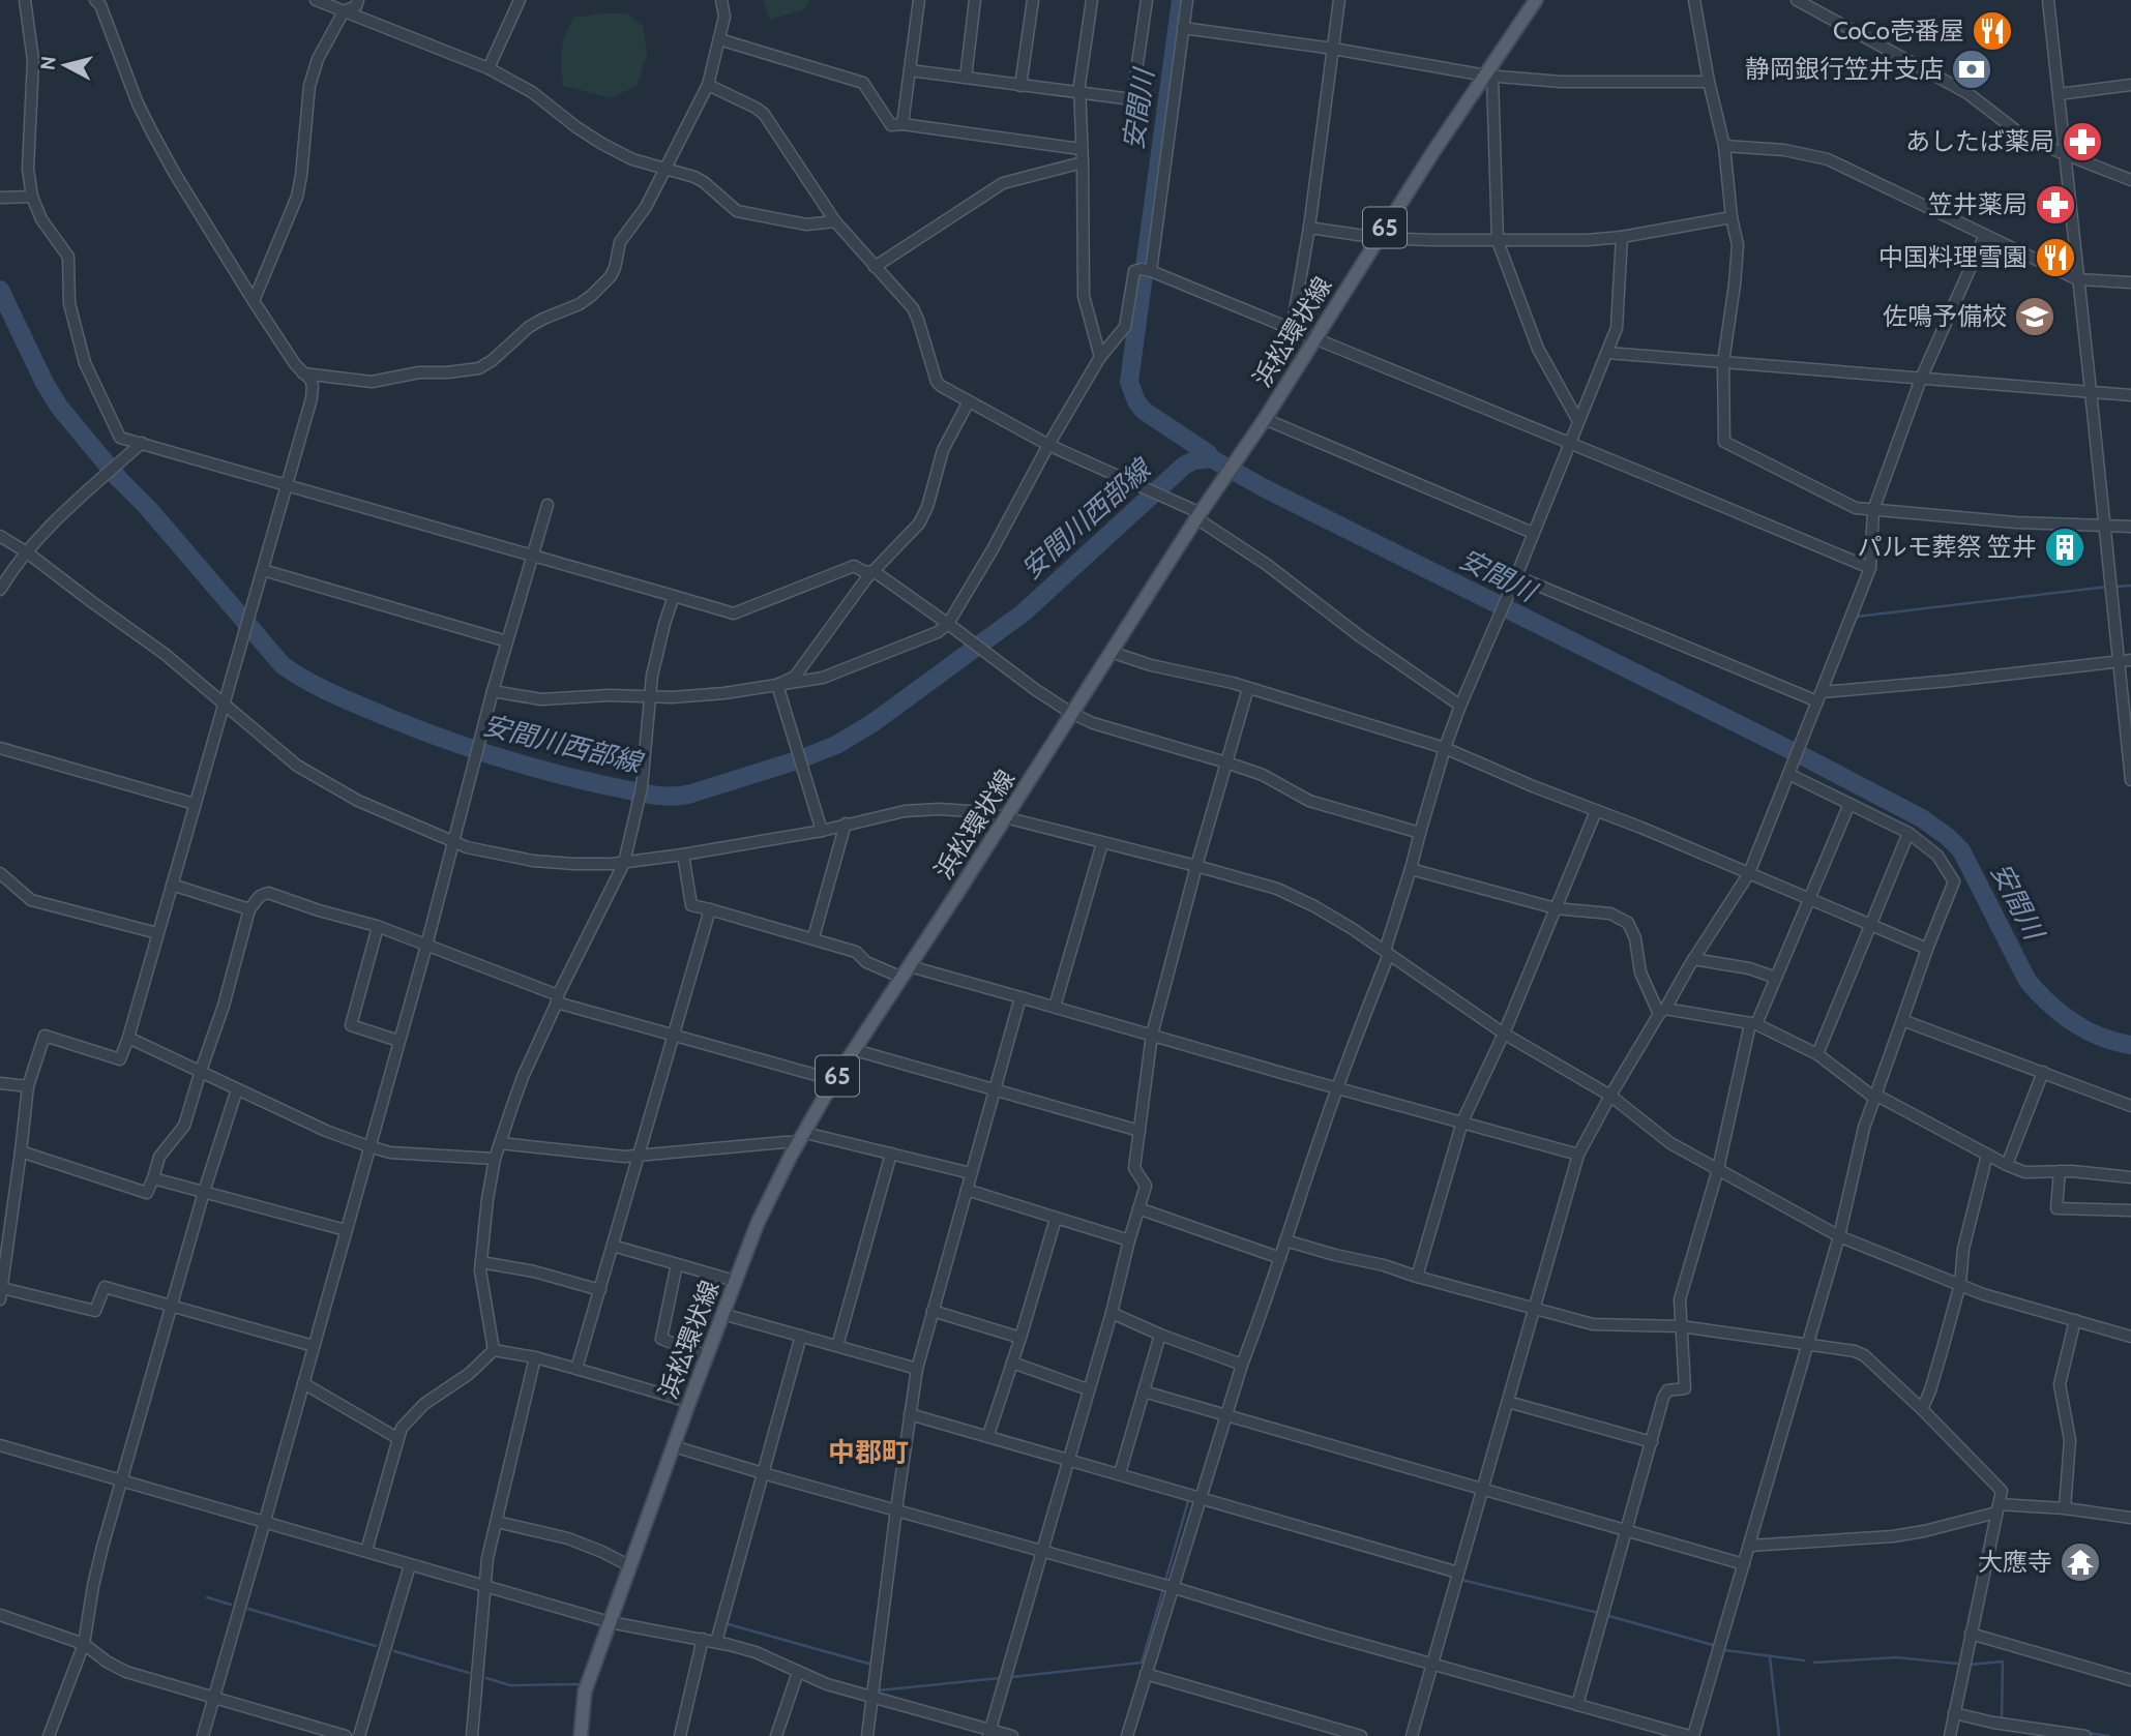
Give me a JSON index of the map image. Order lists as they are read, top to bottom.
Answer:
{
  "streets": {
    "main road": ["65", "浜松環状線"]
  },
  "districts": ["中郡町"],
  "water": ["安間川", "安間川西部線"],
  "places": {
    "restaurant": ["CoCo壱番屋", "中国料理雪園"],
    "bank": ["静岡銀行笠井支店"],
    "pharmacy": ["あしたば薬局", "笠井薬局"],
    "school or university": ["佐鳴予備校"],
    "building": ["パルモ葬祭 笠井"],
    "temple": ["大應寺"]
  },
  "north": "left"
}
